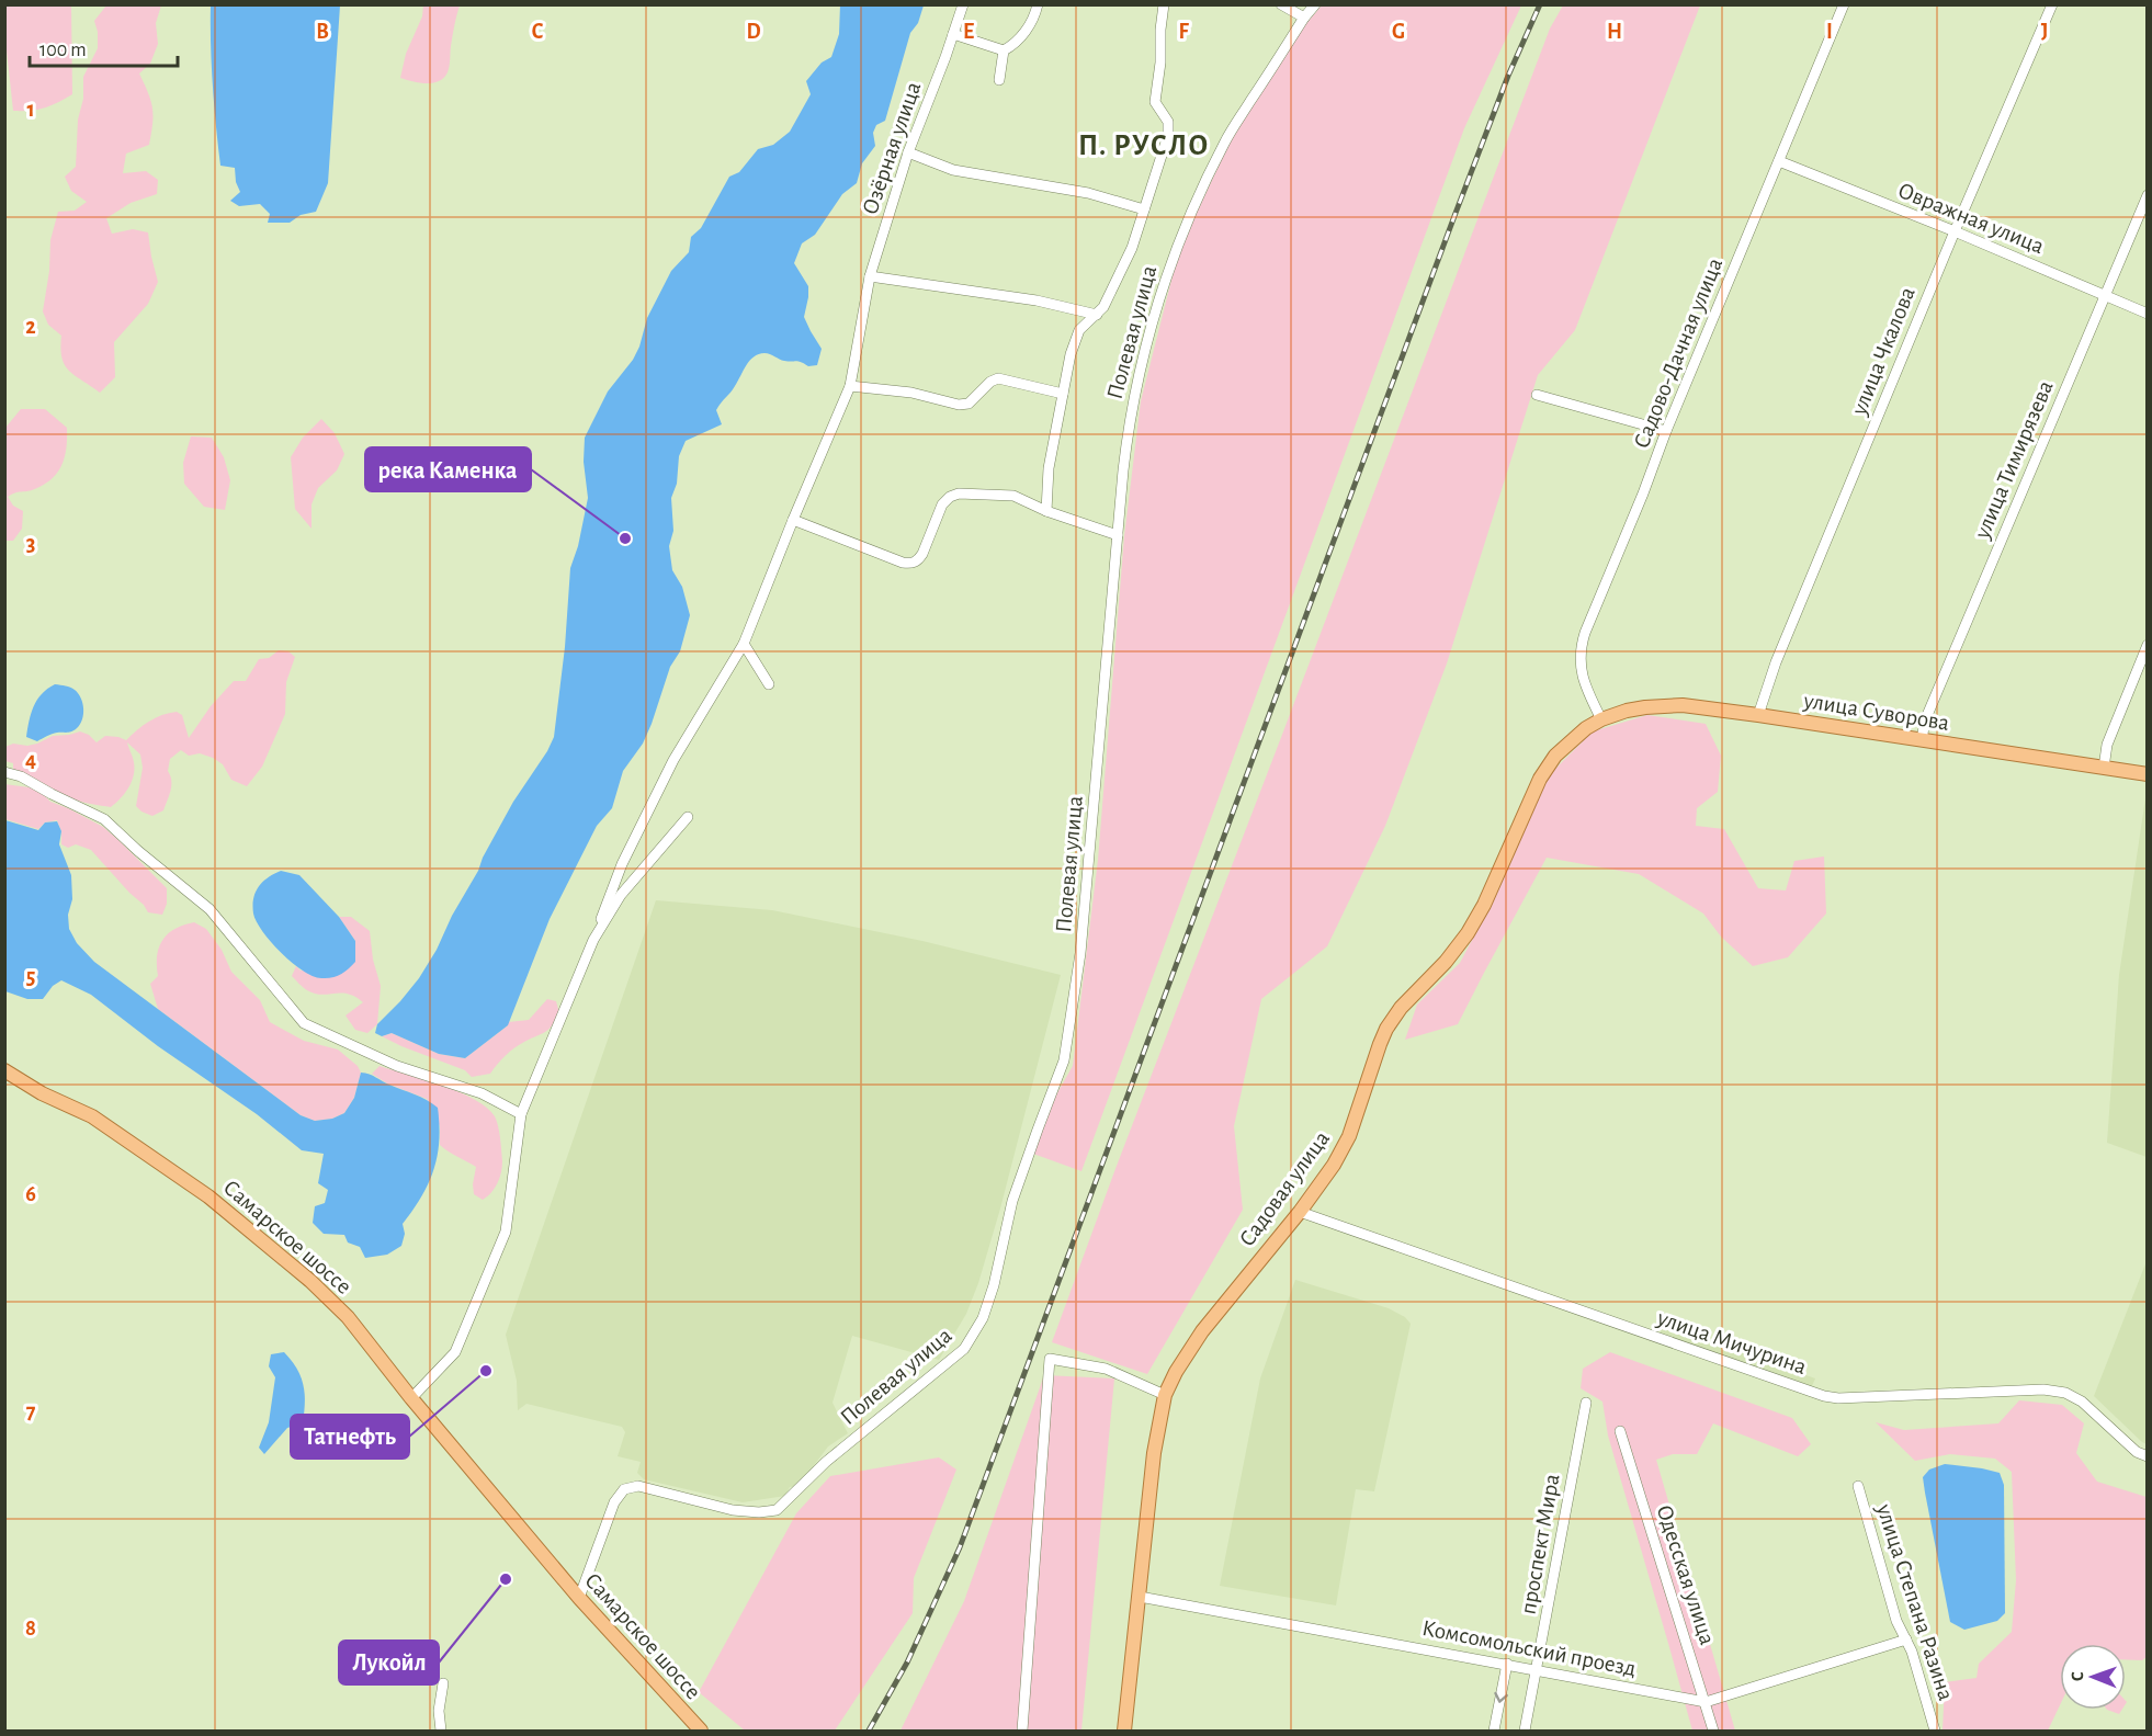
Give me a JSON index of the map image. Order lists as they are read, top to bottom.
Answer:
{
  "streets": {
    "main road": ["улица Суворова", "Садовая улица", "Самарское шоссе"],
    "street": [
      "Озёрная улица",
      "Овражная улица",
      "Полевая улица",
      "улица Чкалова",
      "Садово-Дачная улица",
      "улица Тимирязева",
      "улица Мичурина",
      "проспект Мира",
      "Одесская улица",
      "улица Степана Разина",
      "Комсомольский проезд"
    ]
  },
  "crossings": [
    ["Овражная улица", "улица Чкалова"],
    ["Овражная улица", "Садово-Дачная улица"],
    ["Овражная улица", "улица Тимирязева"],
    ["Полевая улица", "Самарское шоссе"],
    ["улица Чкалова", "улица Суворова"],
    ["Садово-Дачная улица", "улица Суворова"],
    ["Садово-Дачная улица", "Садовая улица"],
    ["улица Тимирязева", "улица Суворова"],
    ["улица Суворова", "Садовая улица"],
    ["Садовая улица", "улица Мичурина"],
    ["Садовая улица", "Комсомольский проезд"],
    ["проспект Мира", "Комсомольский проезд"],
    ["Одесская улица", "Комсомольский проезд"],
    ["улица Степана Разина", "Комсомольский проезд"]
  ],
  "districts": ["П. РУСЛО"],
  "places": ["река Каменка", "Татнефть", "Лукойл"],
  "scale_bar": "100 m",
  "north": "left",
  "grid": {
    "columns": [
      "B",
      "C",
      "D",
      "E",
      "F",
      "G",
      "H",
      "I",
      "J"
    ],
    "rows": [
      "1",
      "2",
      "3",
      "4",
      "5",
      "6",
      "7",
      "8"
    ]
  }
}
